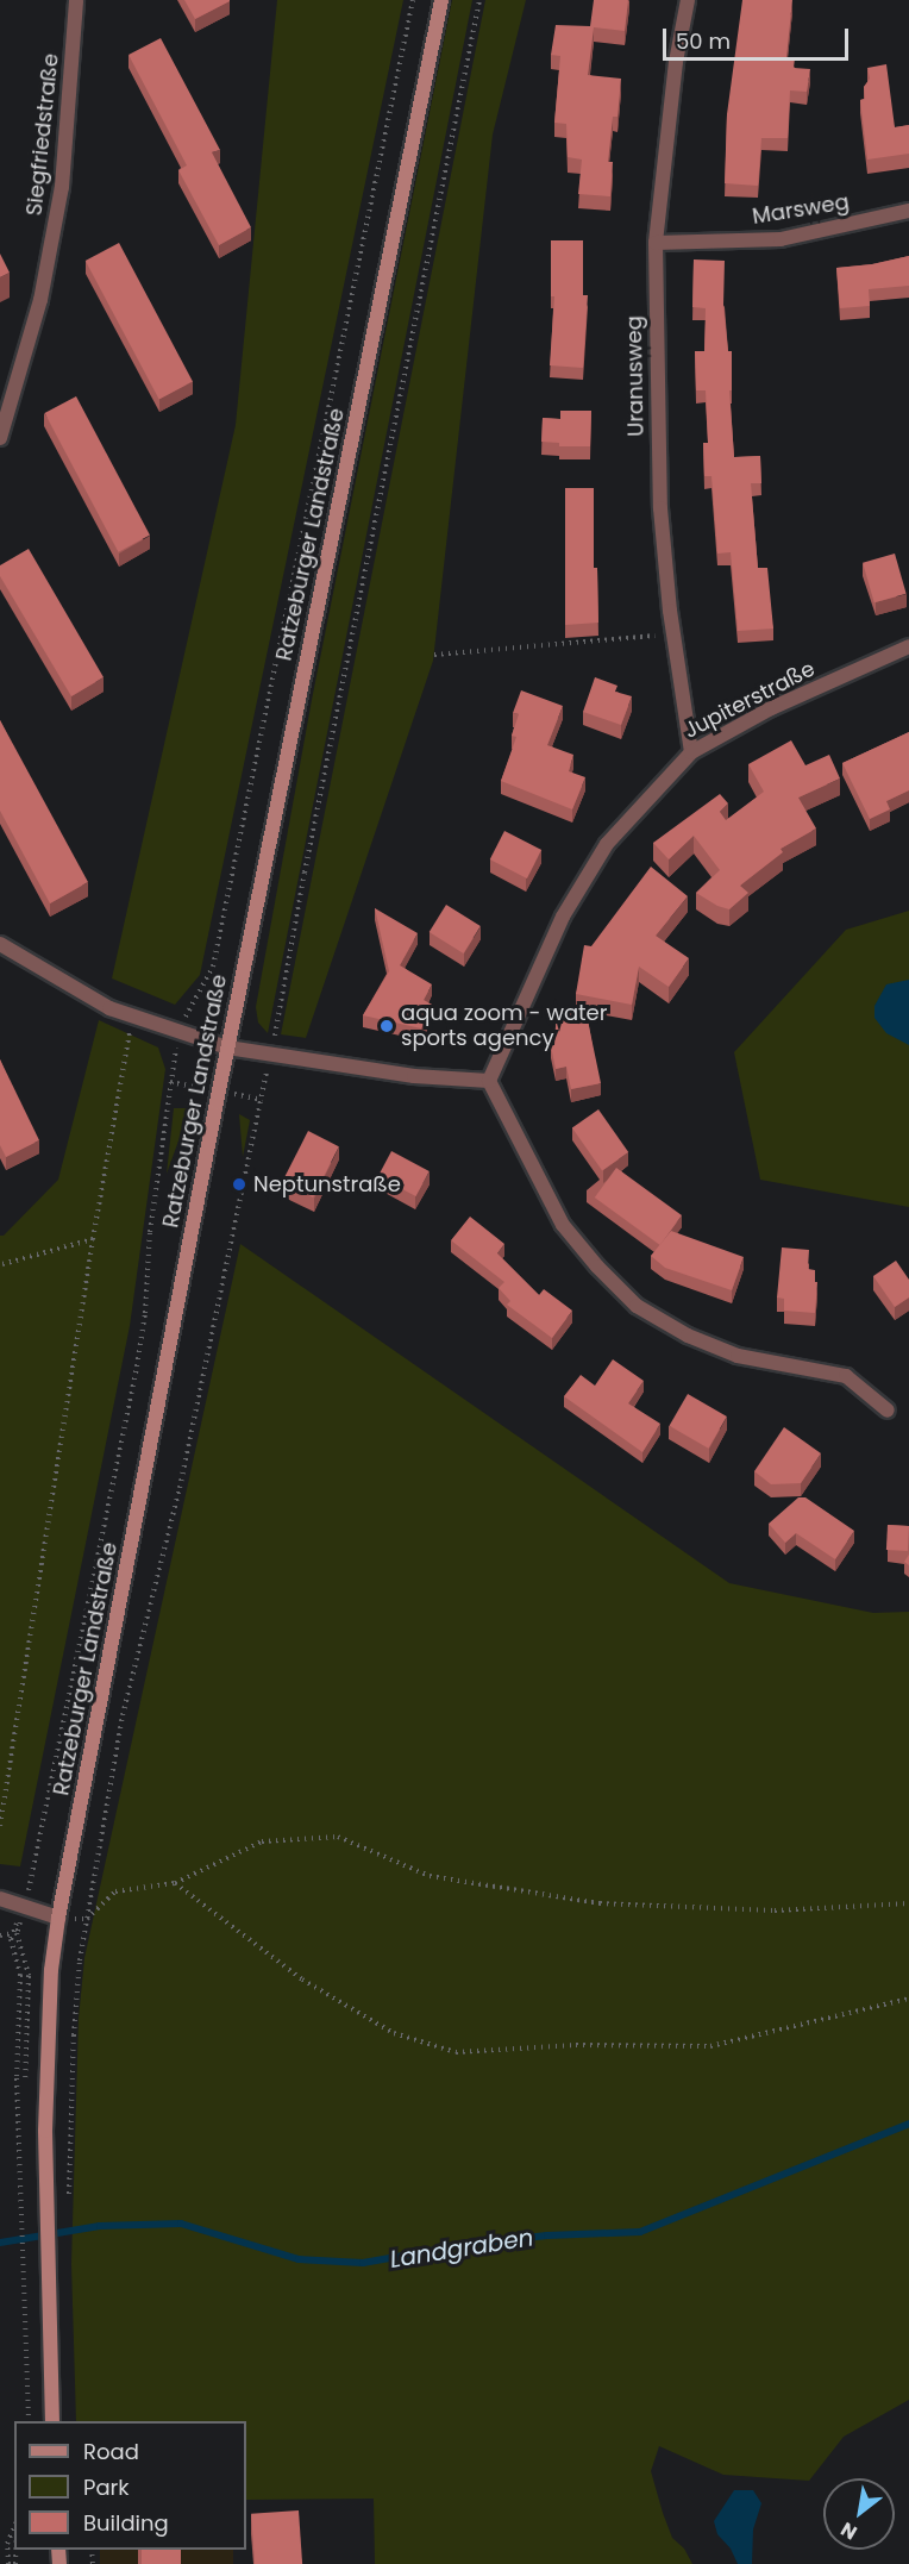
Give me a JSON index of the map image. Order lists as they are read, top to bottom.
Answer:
{
  "streets": {
    "main road": ["Ratzeburger Landstraße"],
    "street": [
      "Siegfriedstraße",
      "Marsweg",
      "Uranusweg",
      "Jupiterstraße"
    ]
  },
  "crossings": [
    ["Marsweg", "Uranusweg"],
    ["Uranusweg", "Jupiterstraße"]
  ],
  "water": ["Landgraben"],
  "places": ["aqua zoom - water sports agency", "Neptunstraße"],
  "legend": ["Road", "Park", "Building"],
  "scale_bar": "50 m",
  "north": "bottom left"
}
